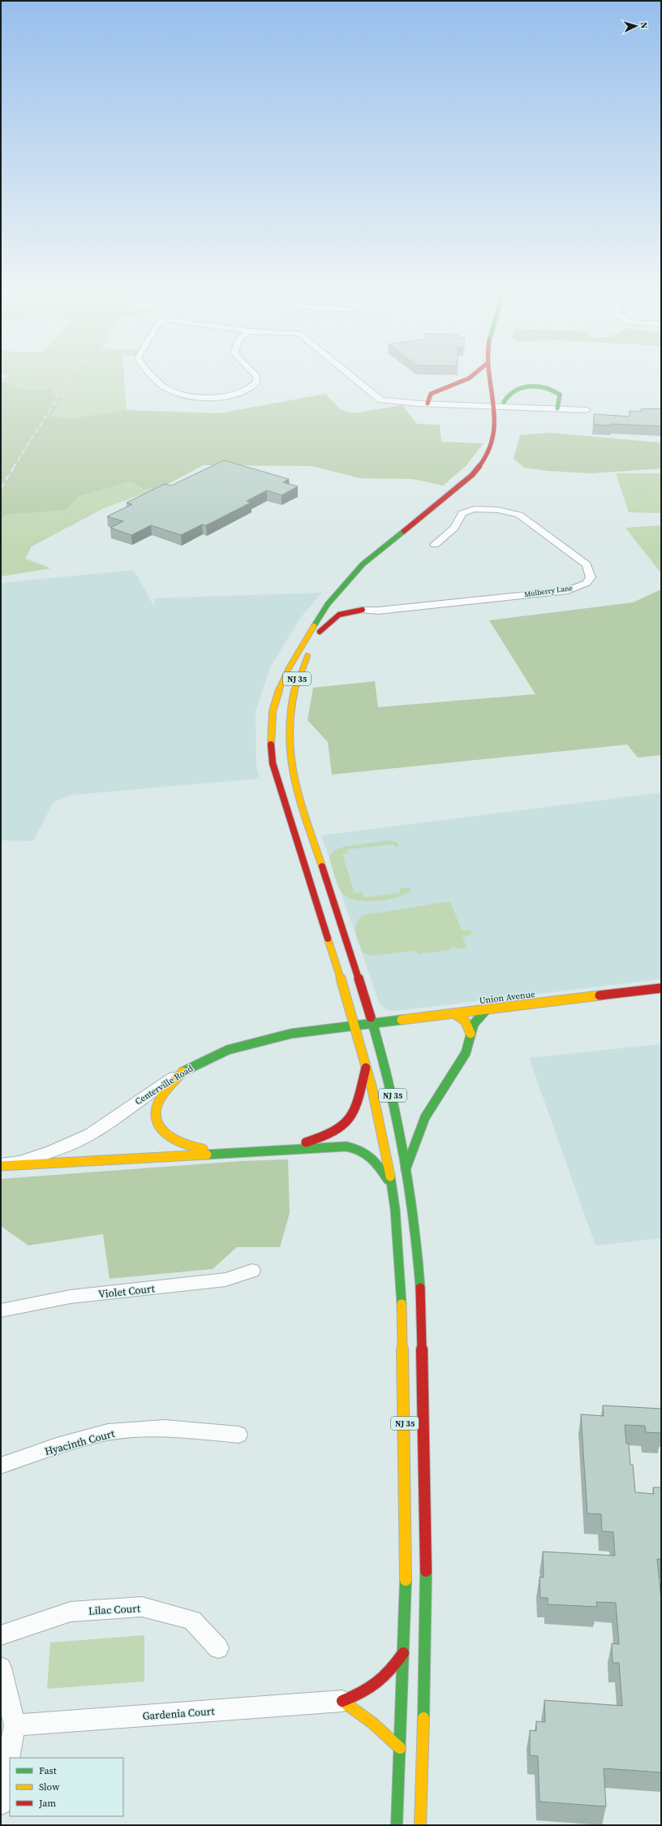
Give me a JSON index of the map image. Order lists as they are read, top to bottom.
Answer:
{
  "streets": {
    "main road": ["NJ 35", "Union Avenue", "Centerville Road"],
    "street": [
      "Mulberry Lane",
      "Violet Court",
      "Hyacinth Court",
      "Lilac Court",
      "Gardenia Court"
    ]
  },
  "crossings": [
    ["NJ 35", "Union Avenue"],
    ["NJ 35", "Centerville Road"],
    ["Union Avenue", "Centerville Road"]
  ],
  "legend": ["Fast", "Slow", "Jam"],
  "north": "right"
}
